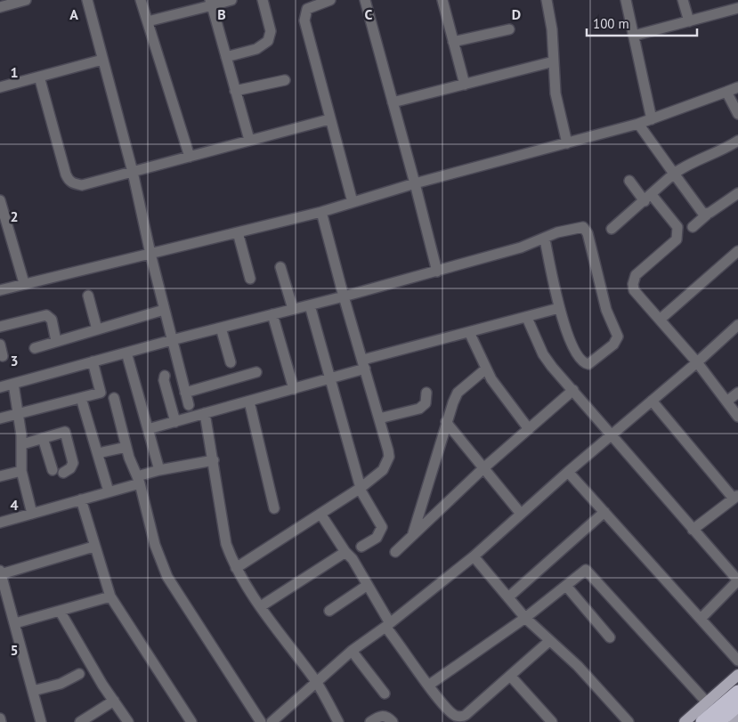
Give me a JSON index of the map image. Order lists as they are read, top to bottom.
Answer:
{
  "scale_bar": "100 m",
  "grid": {
    "columns": [
      "A",
      "B",
      "C",
      "D"
    ],
    "rows": [
      "1",
      "2",
      "3",
      "4",
      "5"
    ]
  }
}
